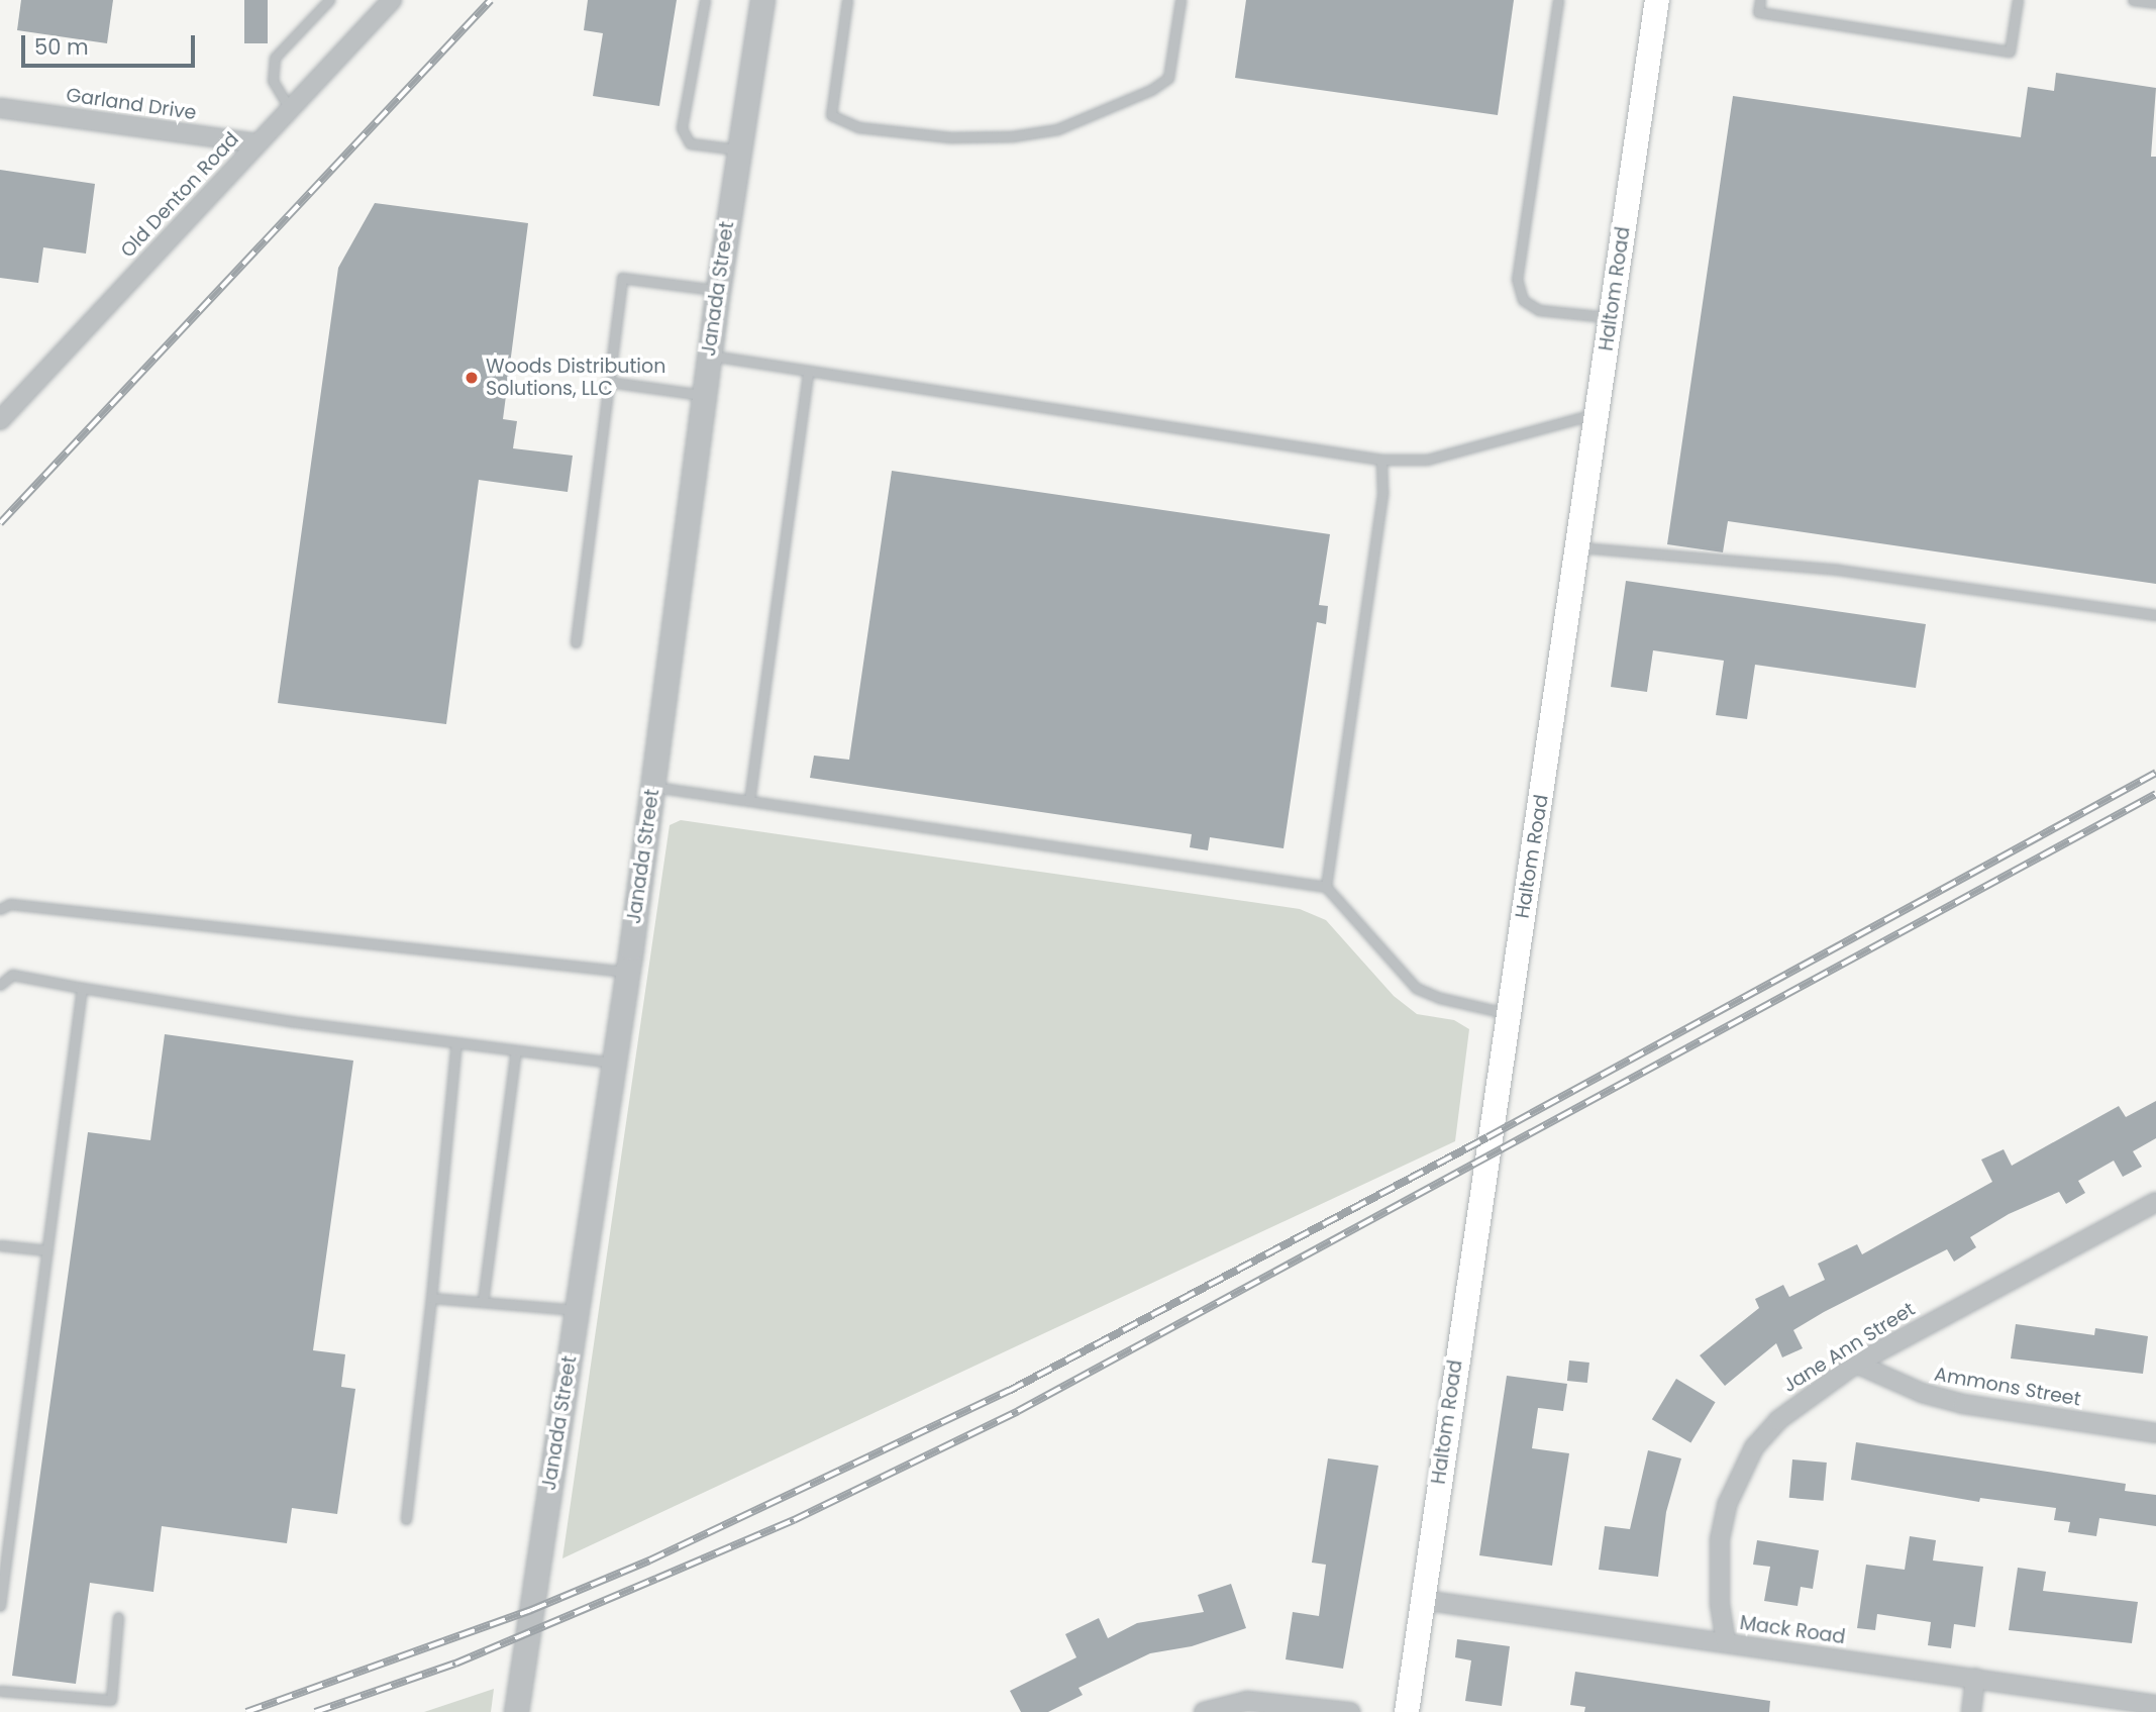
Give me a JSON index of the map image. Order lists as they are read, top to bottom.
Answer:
{
  "streets": {
    "main road": ["Haltom Road"],
    "street": [
      "Garland Drive",
      "Old Denton Road",
      "Janada Street",
      "Jane Ann Street",
      "Ammons Street",
      "Mack Road"
    ]
  },
  "crossings": [
    ["Garland Drive", "Old Denton Road"],
    ["Haltom Road", "Mack Road"],
    ["Jane Ann Street", "Ammons Street"],
    ["Jane Ann Street", "Mack Road"]
  ],
  "places": ["Woods Distribution Solutions, LLC"],
  "scale_bar": "50 m"
}
